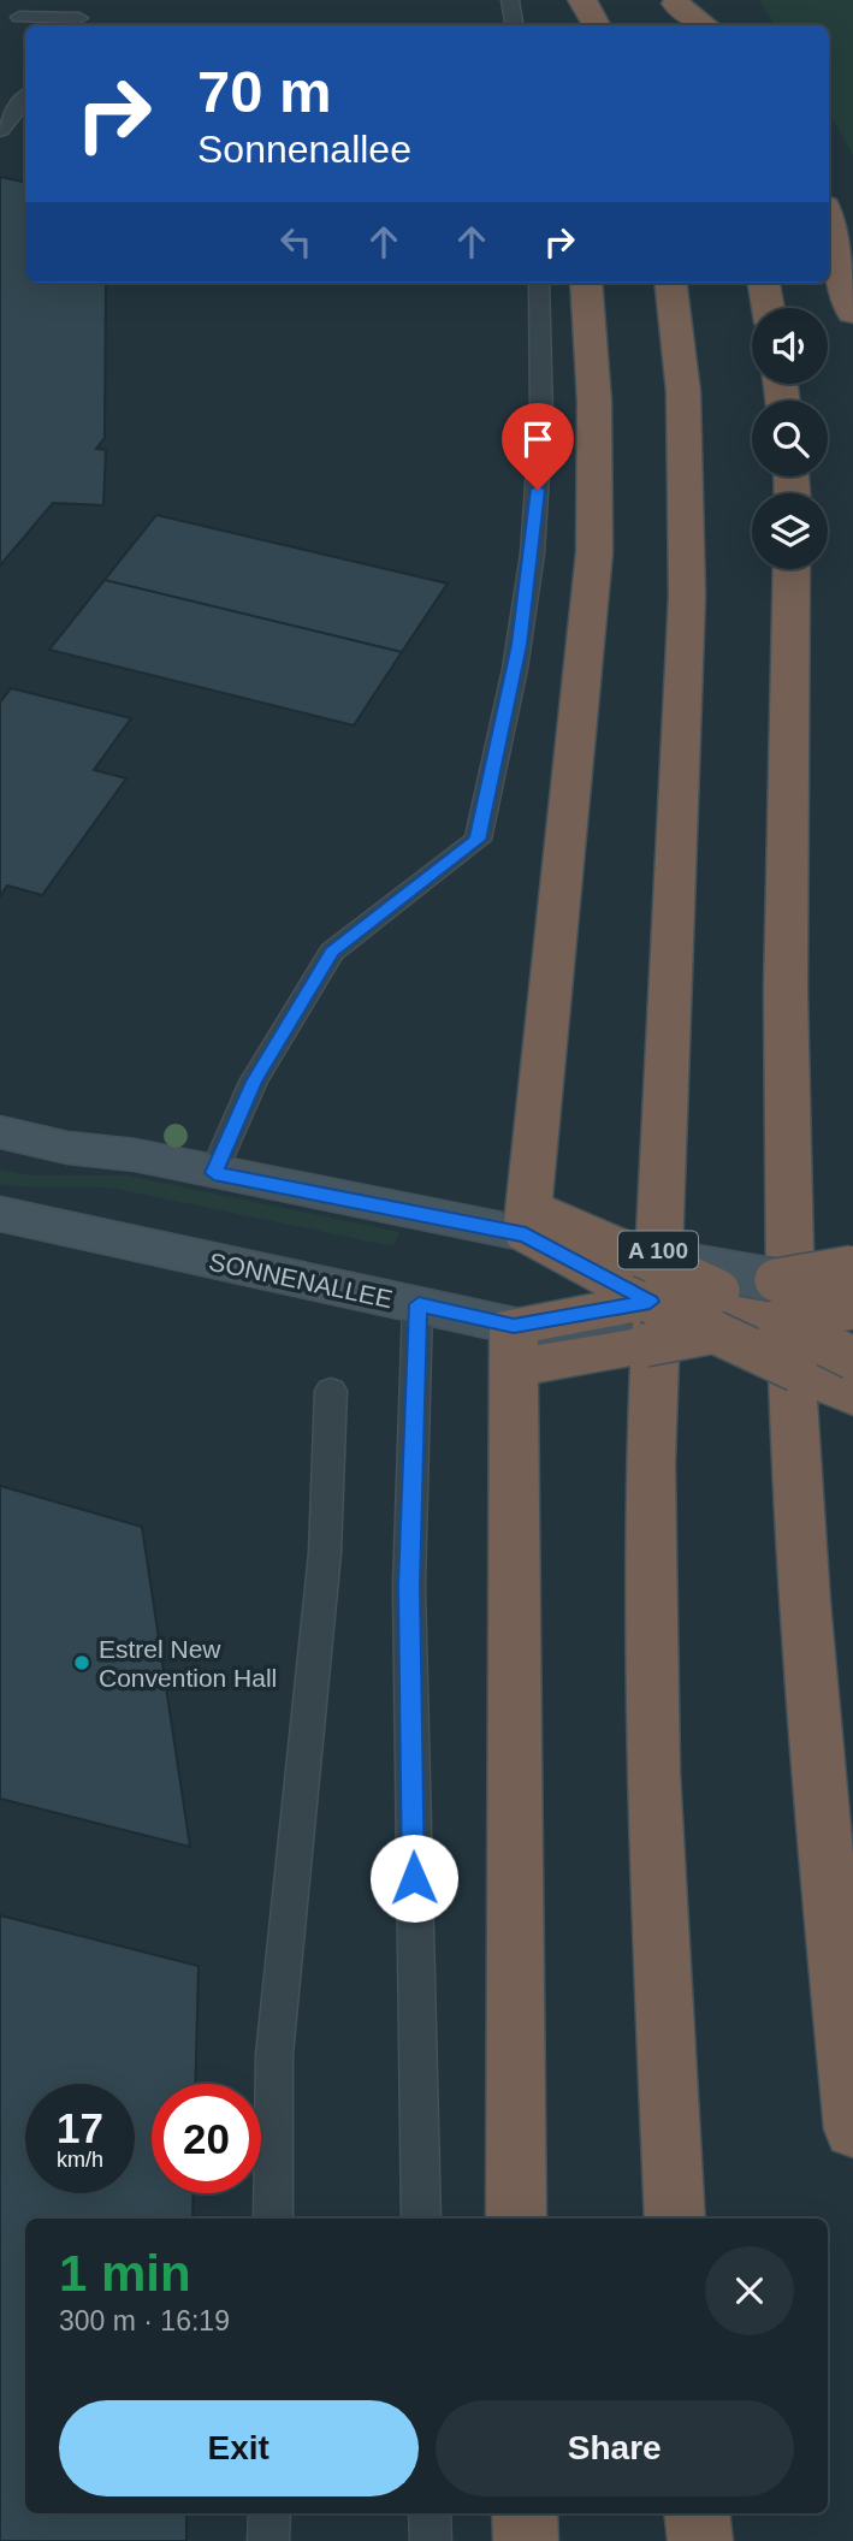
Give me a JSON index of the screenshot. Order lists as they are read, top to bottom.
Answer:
{
  "streets": {
    "highway": ["A 100"],
    "main road": ["SONNENALLEE"]
  },
  "places": ["Estrel New Convention Hall"],
  "page": {
    "turn": ["70 m", "Sonnenallee"],
    "speed": "17 km/h",
    "limit": "20",
    "heading": ["1 min", "300 m · 16:19"],
    "buttons": ["Exit", "Share"]
  }
}
